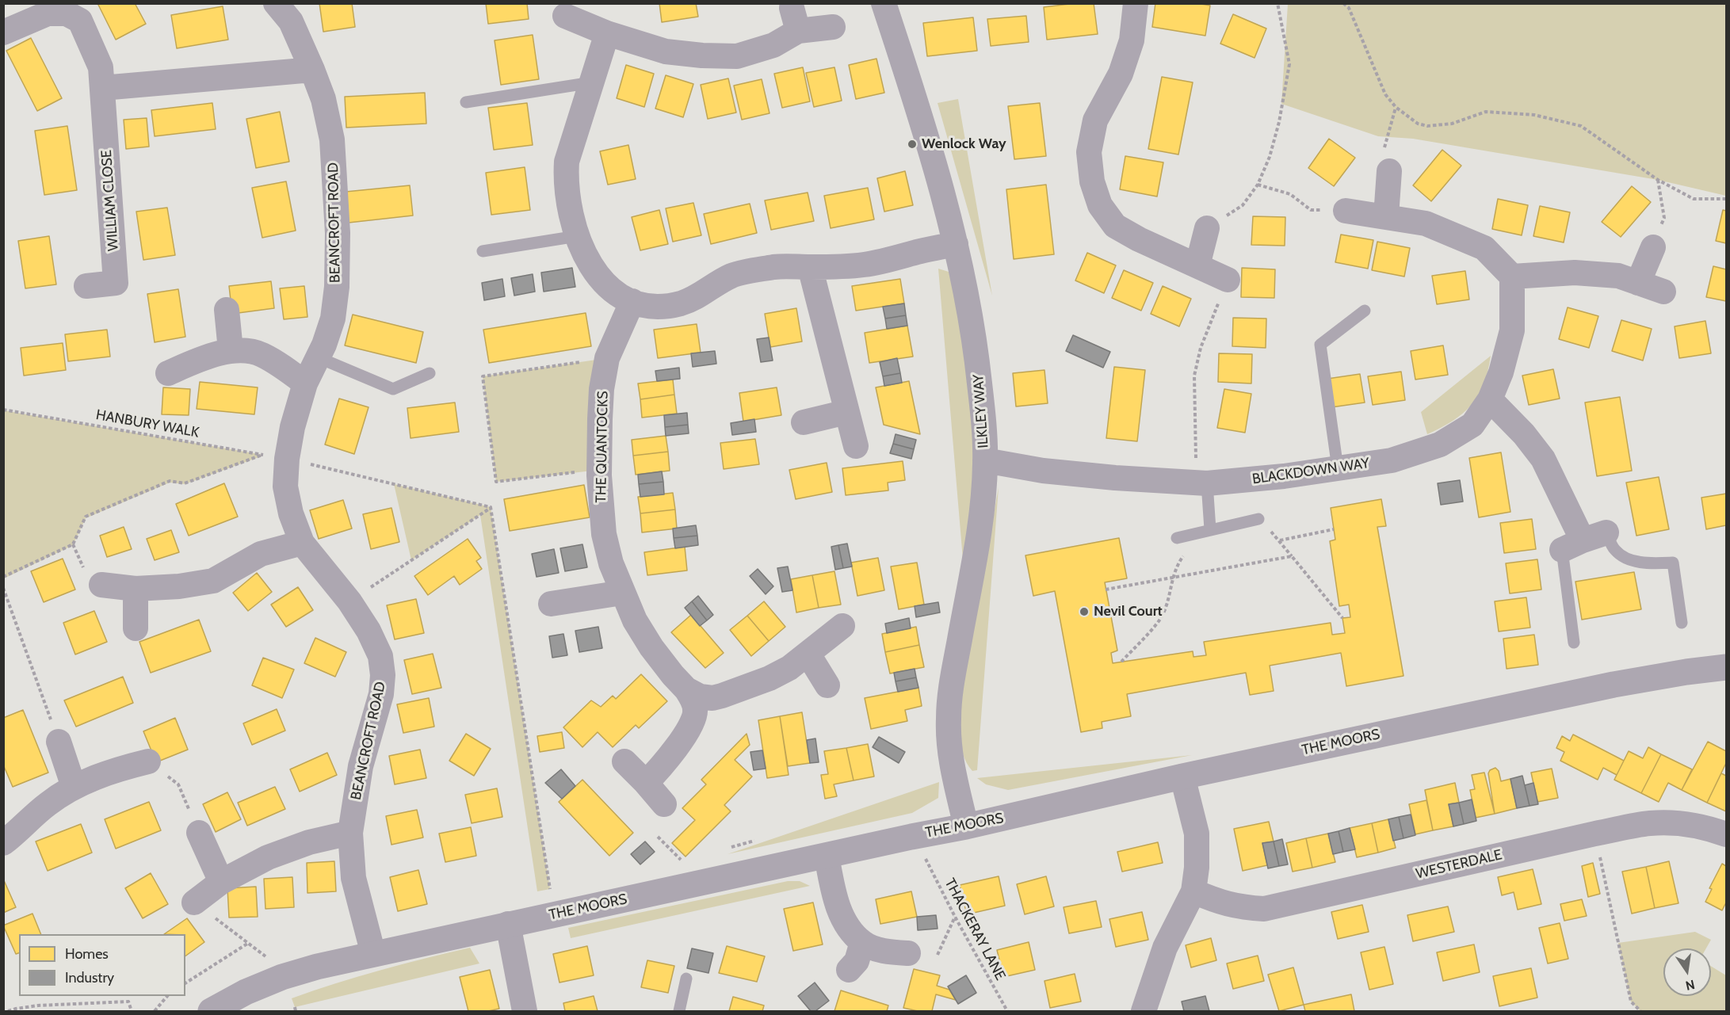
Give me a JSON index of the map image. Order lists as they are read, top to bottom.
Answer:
{
  "streets": {
    "street": [
      "WILLIAM CLOSE",
      "BEANCROFT ROAD",
      "ILKLEY WAY",
      "THE QUANTOCKS",
      "BLACKDOWN WAY",
      "THE MOORS",
      "WESTERDALE"
    ],
    "path": ["HANBURY WALK", "THACKERAY LANE"]
  },
  "crossings": [
    ["BEANCROFT ROAD", "HANBURY WALK"],
    ["BEANCROFT ROAD", "THE MOORS"],
    ["ILKLEY WAY", "BLACKDOWN WAY"],
    ["ILKLEY WAY", "THE MOORS"]
  ],
  "places": ["Wenlock Way", "Nevil Court"],
  "legend": ["Homes", "Industry"],
  "north": "bottom"
}
